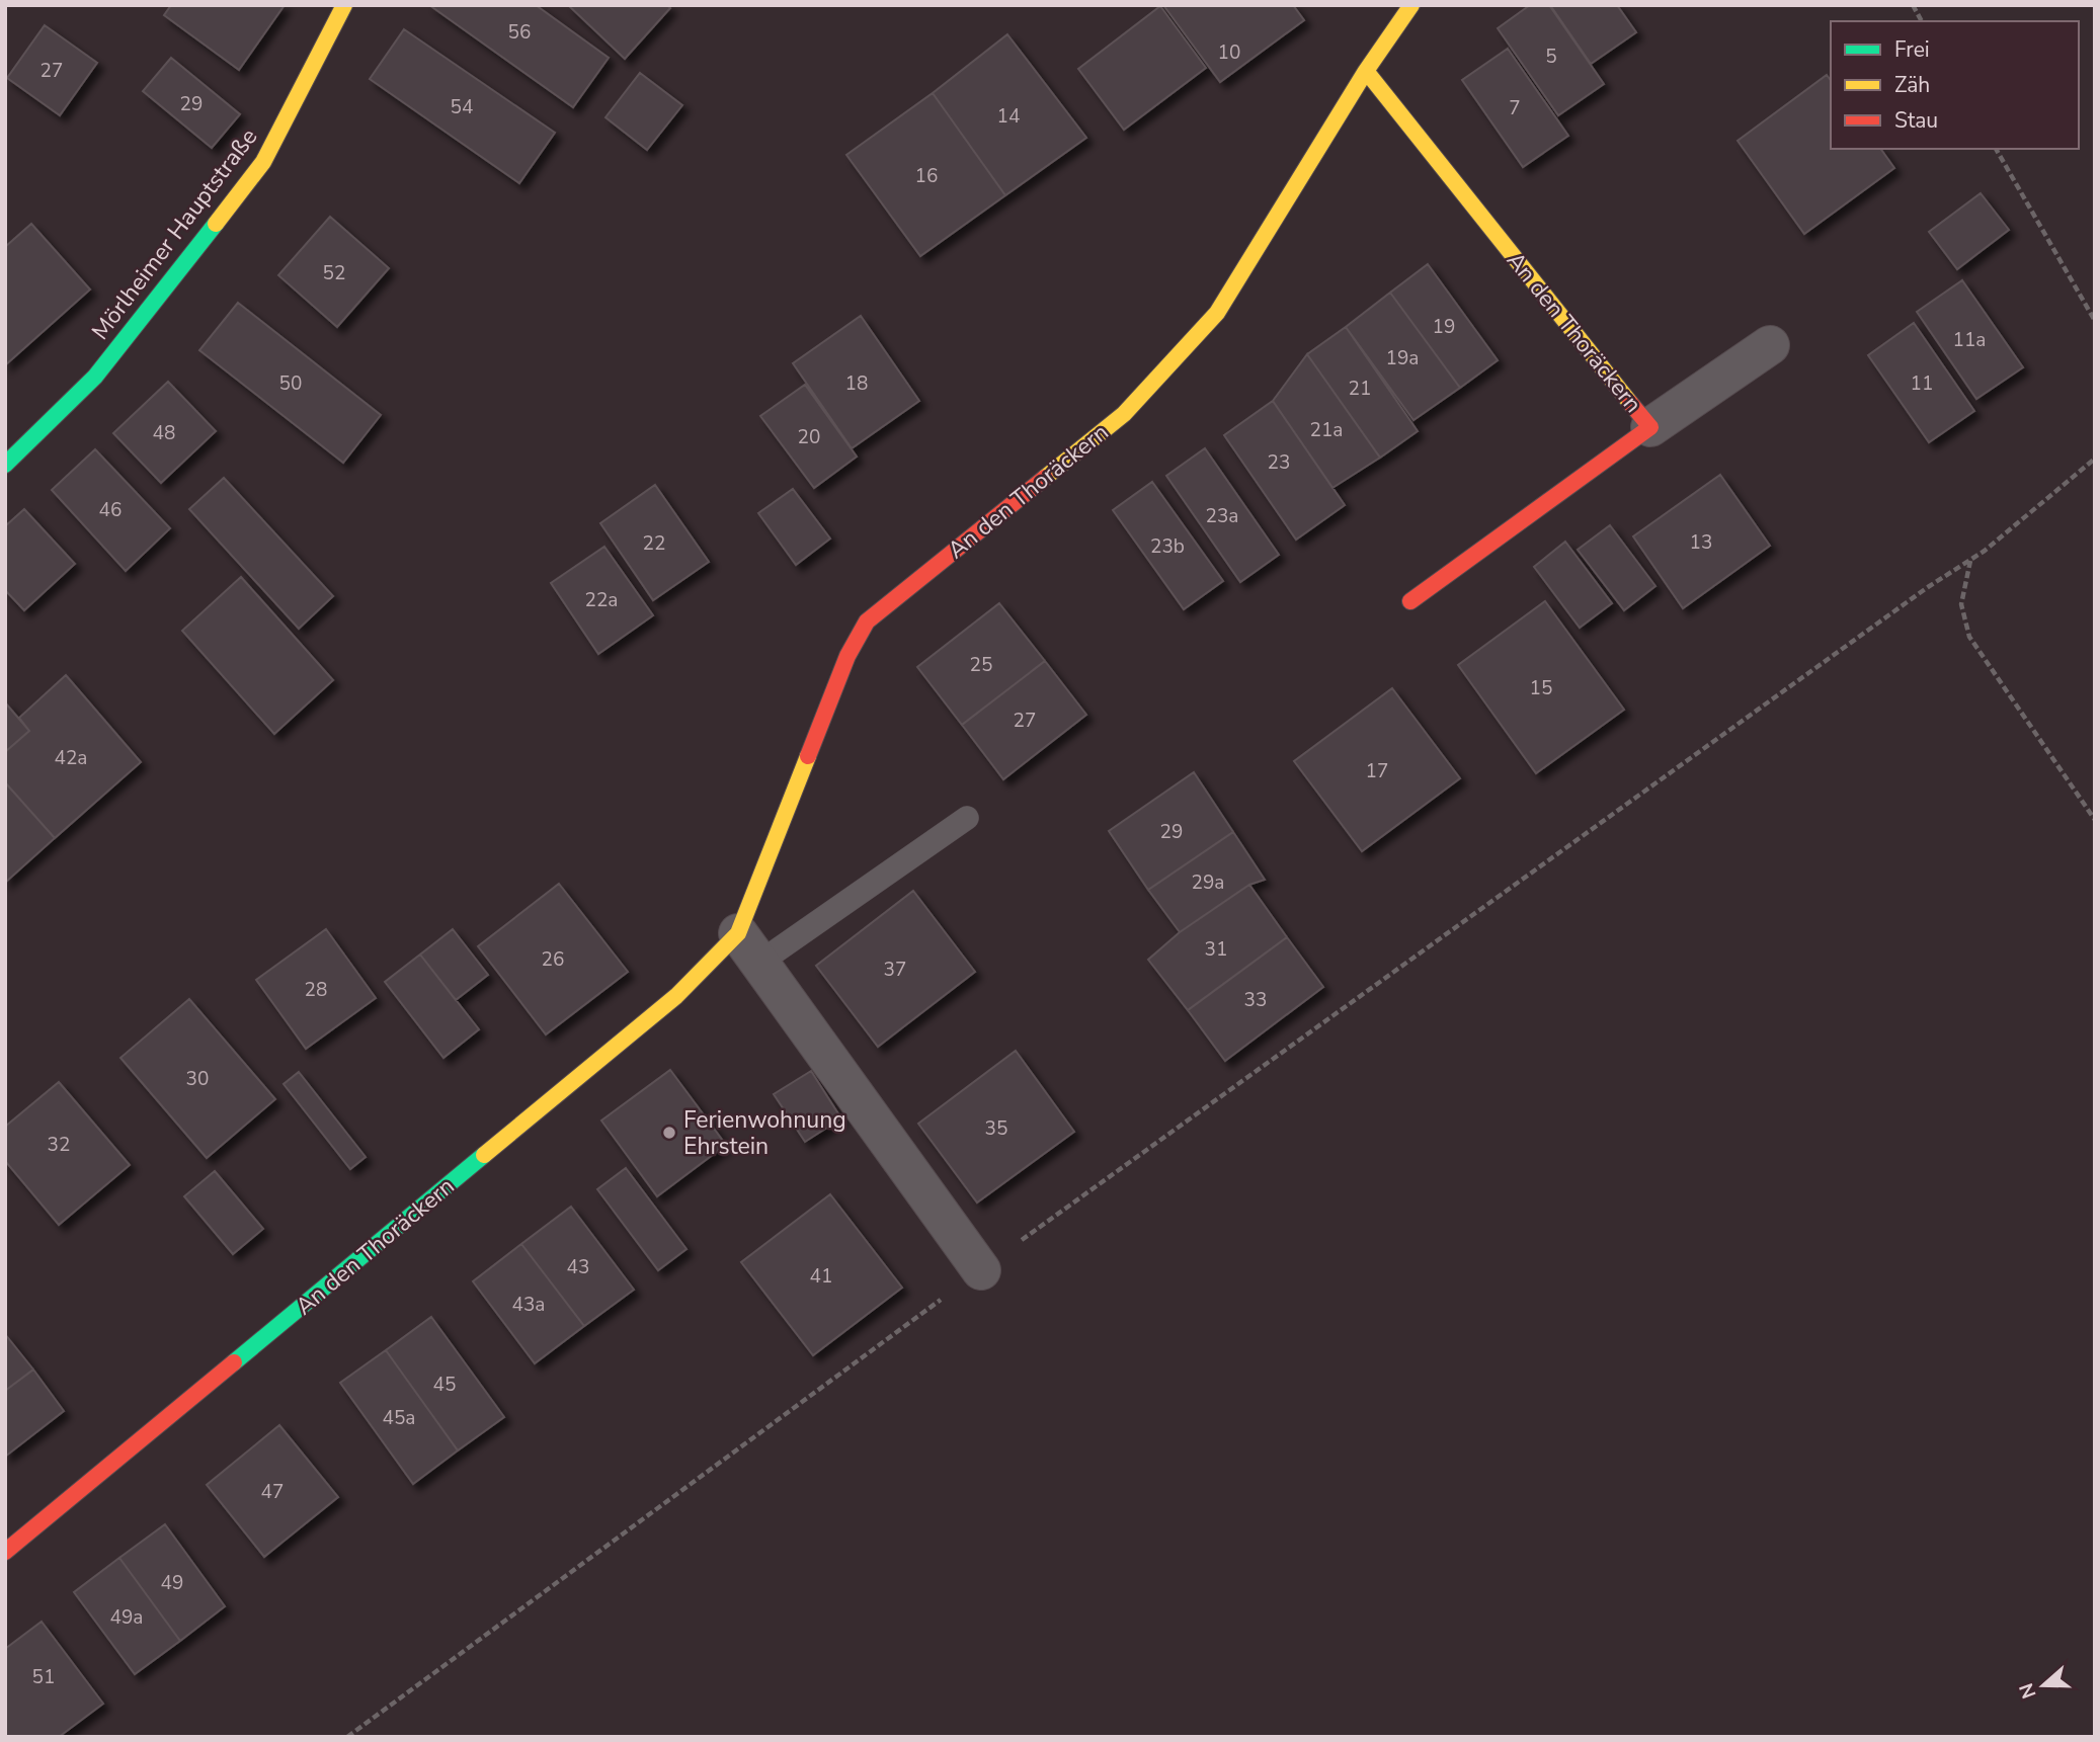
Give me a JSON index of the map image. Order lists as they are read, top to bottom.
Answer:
{
  "streets": {
    "street": ["Mörlheimer Hauptstraße", "An den Thoräckern"]
  },
  "places": ["Ferienwohnung Ehrstein"],
  "house_numbers": [
    "56",
    "10",
    "5",
    "27",
    "29",
    "54",
    "7",
    "14",
    "16",
    "52",
    "19",
    "11a",
    "19a",
    "50",
    "18",
    "11",
    "21",
    "21a",
    "48",
    "20",
    "23",
    "46",
    "23a",
    "13",
    "22",
    "23b",
    "22a",
    "25",
    "15",
    "27",
    "42a",
    "17",
    "29",
    "29a",
    "31",
    "26",
    "37",
    "28",
    "33",
    "30",
    "35",
    "32",
    "43",
    "41",
    "43a",
    "45",
    "45a",
    "47",
    "49",
    "49a",
    "51"
  ],
  "legend": ["Frei", "Zäh", "Stau"],
  "north": "left"
}
